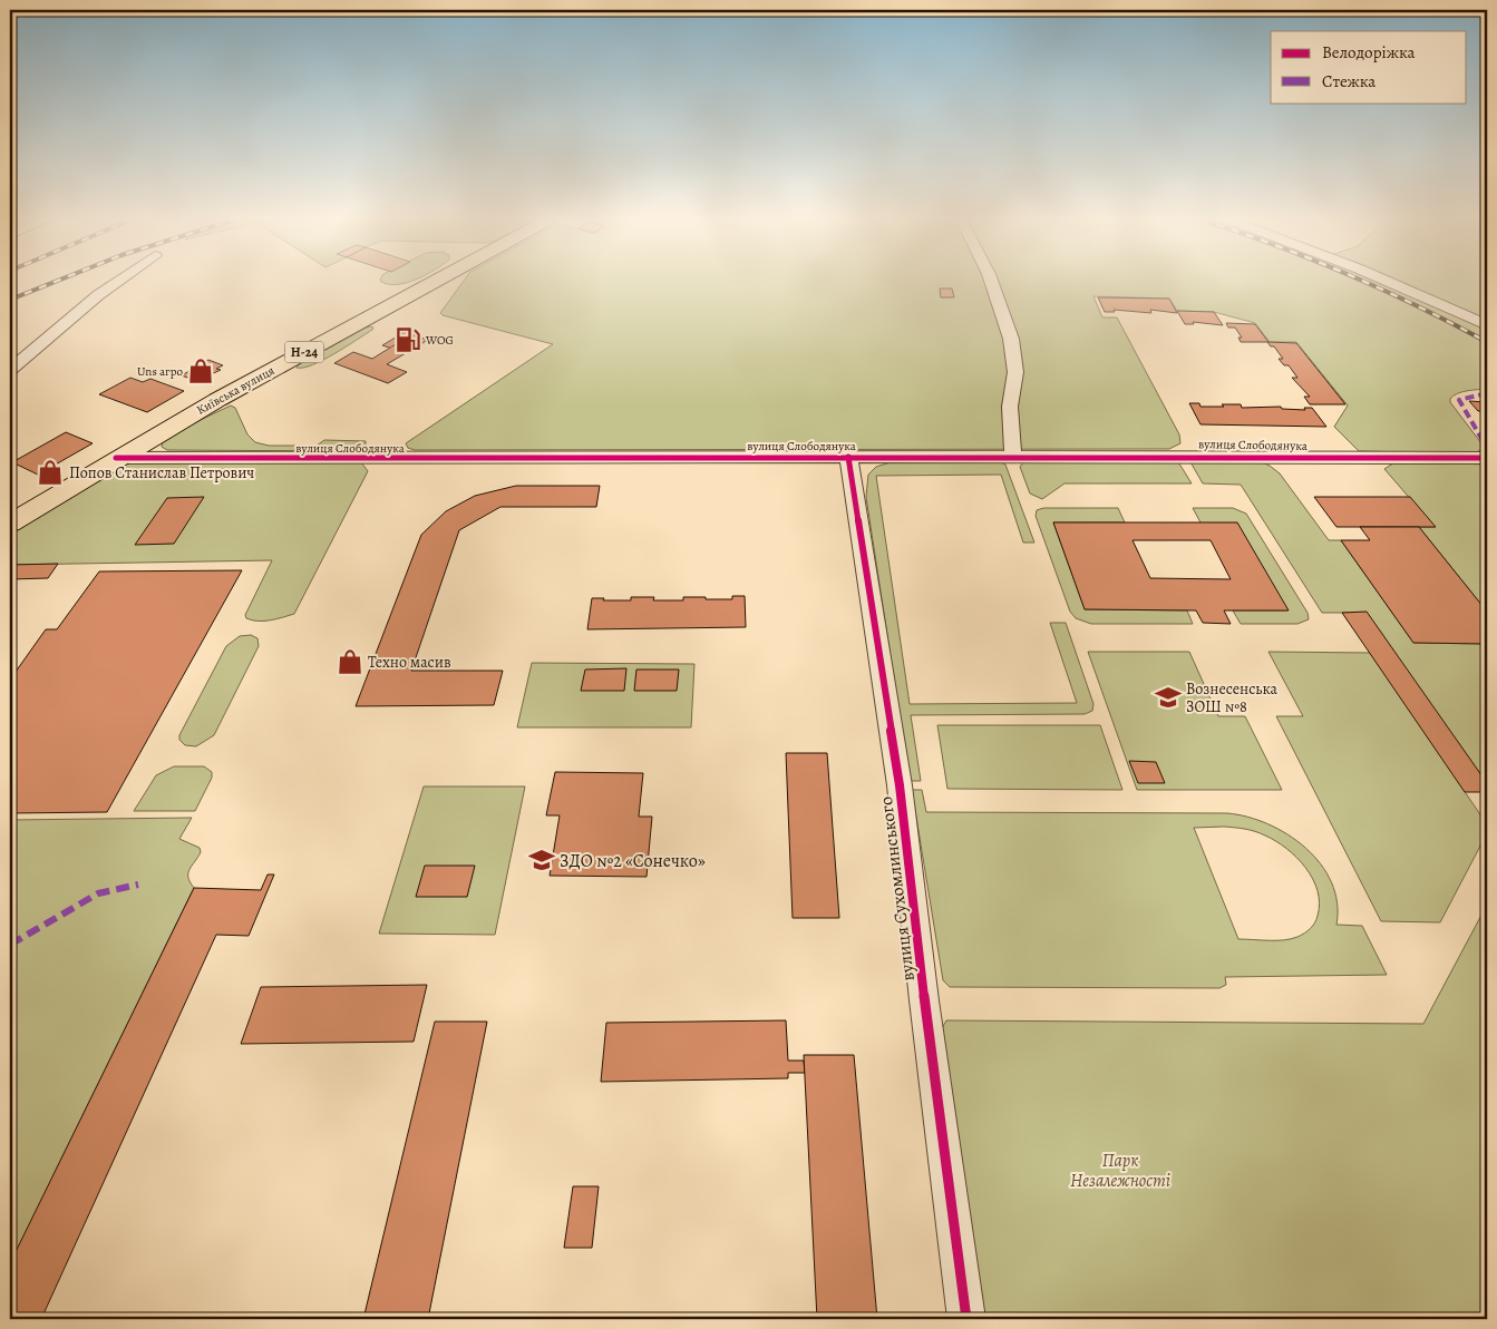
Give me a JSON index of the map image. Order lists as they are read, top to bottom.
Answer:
{
  "streets": {
    "main road": ["Н-24", "Київська вулиця"],
    "street": ["вулиця Слободянука", "вулиця Сухомлинського"]
  },
  "crossings": [
    ["Київська вулиця", "вулиця Слободянука"],
    ["вулиця Слободянука", "вулиця Сухомлинського"]
  ],
  "parks": ["Парк Незалежності"],
  "places": {
    "fuel station": ["WOG"],
    "shop": ["Uns агро", "Попов Станислав Петрович", "Техно масив"],
    "school or university": ["Вознесенська ЗОШ №8", "ЗДО №2 «Сонечко»"]
  },
  "legend": ["Велодоріжка", "Стежка"]
}
